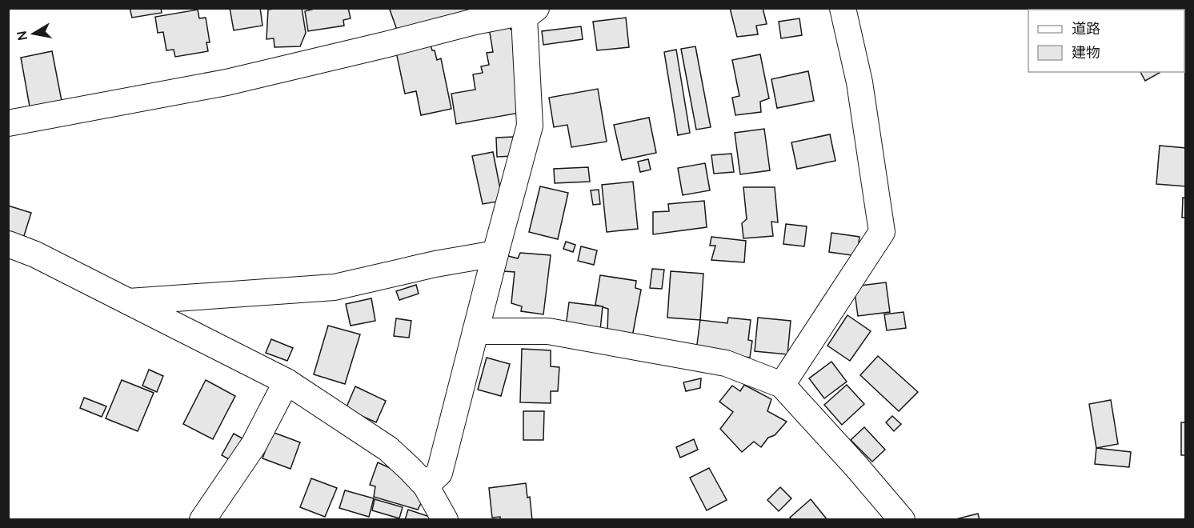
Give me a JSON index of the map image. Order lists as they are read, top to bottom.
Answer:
{
  "legend": ["道路", "建物"],
  "north": "left"
}
